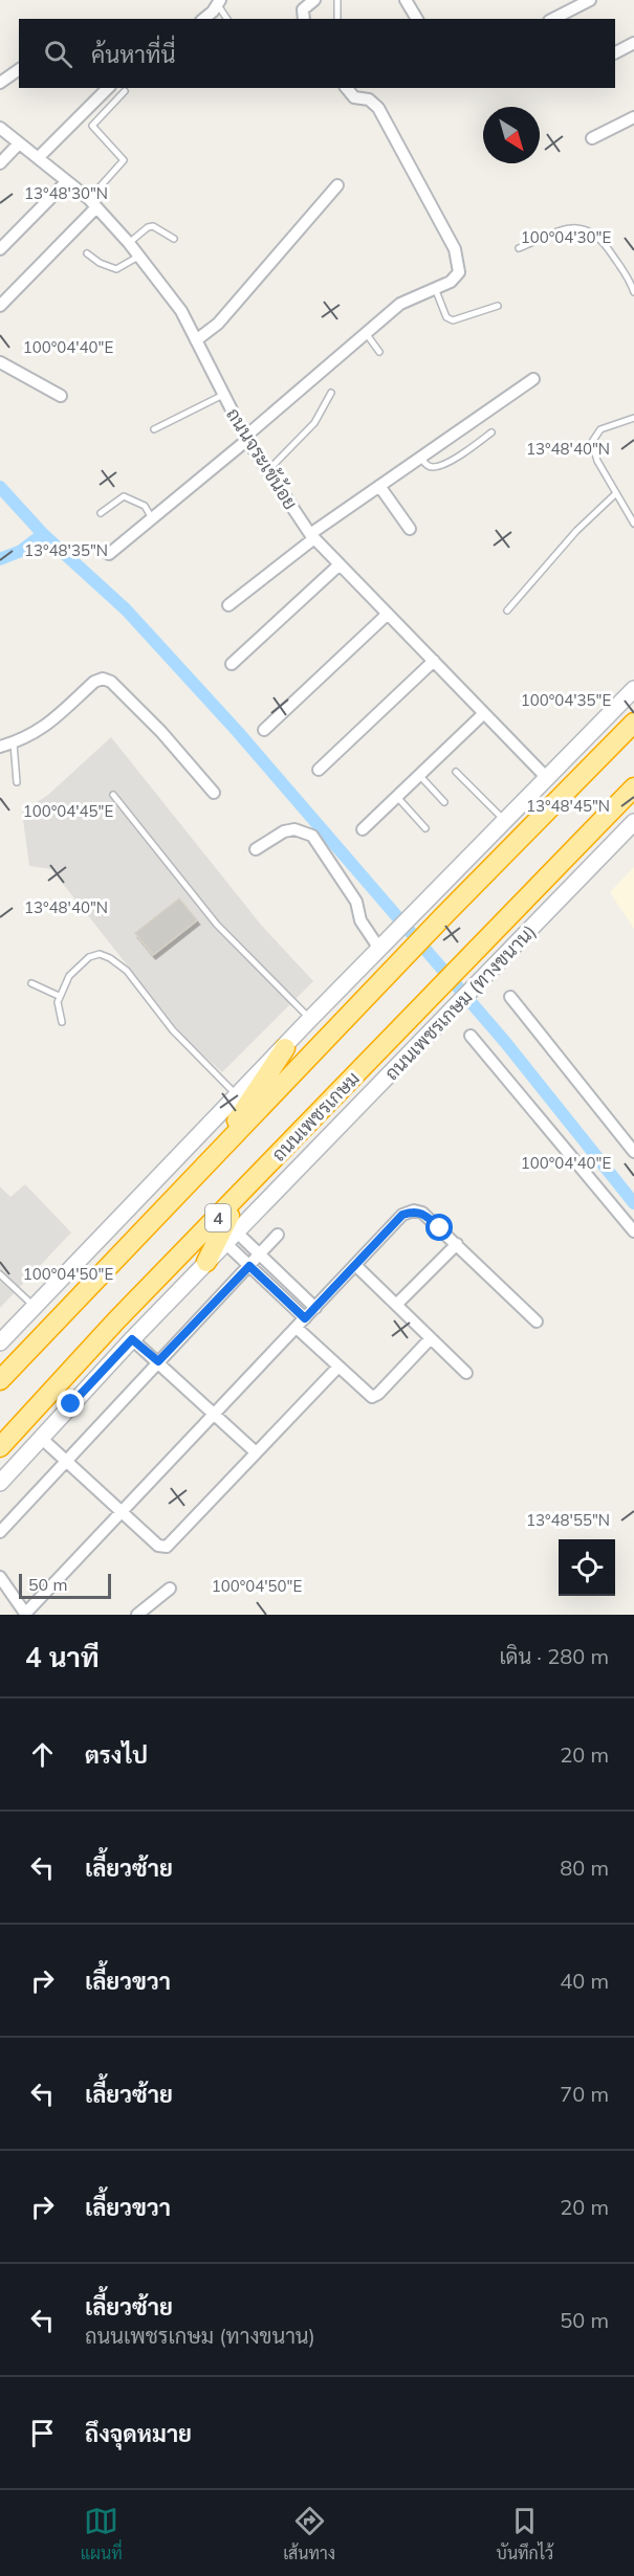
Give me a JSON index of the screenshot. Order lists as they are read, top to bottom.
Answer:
{
  "streets": {
    "highway": ["ถนนเพชรเกษม", "4"],
    "main road": ["ถนนเพชรเกษม (ทางขนาน)"],
    "street": ["ถนนจระเข้น้อย"]
  },
  "scale_bar": "50 m",
  "north": "bottom right",
  "page": {
    "search": "ค้นหาที่นี่",
    "scale": "50 m",
    "heading": ["4 นาที", "เดิน · 280 m"],
    "list": [
      ["ตรงไป", "20 m"],
      ["เลี้ยวซ้าย", "80 m"],
      ["เลี้ยวขวา", "40 m"],
      ["เลี้ยวซ้าย", "70 m"],
      ["เลี้ยวขวา", "20 m"],
      ["เลี้ยวซ้าย", "ถนนเพชรเกษม (ทางขนาน)", "50 m"],
      "ถึงจุดหมาย"
    ],
    "nav": ["แผนที่", "เส้นทาง", "บันทึกไว้"]
  },
  "coordinates": [
    "13°48'30\"N",
    "100°04'30\"E",
    "100°04'40\"E",
    "13°48'40\"N",
    "13°48'35\"N",
    "100°04'35\"E",
    "13°48'45\"N",
    "100°04'45\"E",
    "100°04'50\"E",
    "13°48'55\"N"
  ]
}
